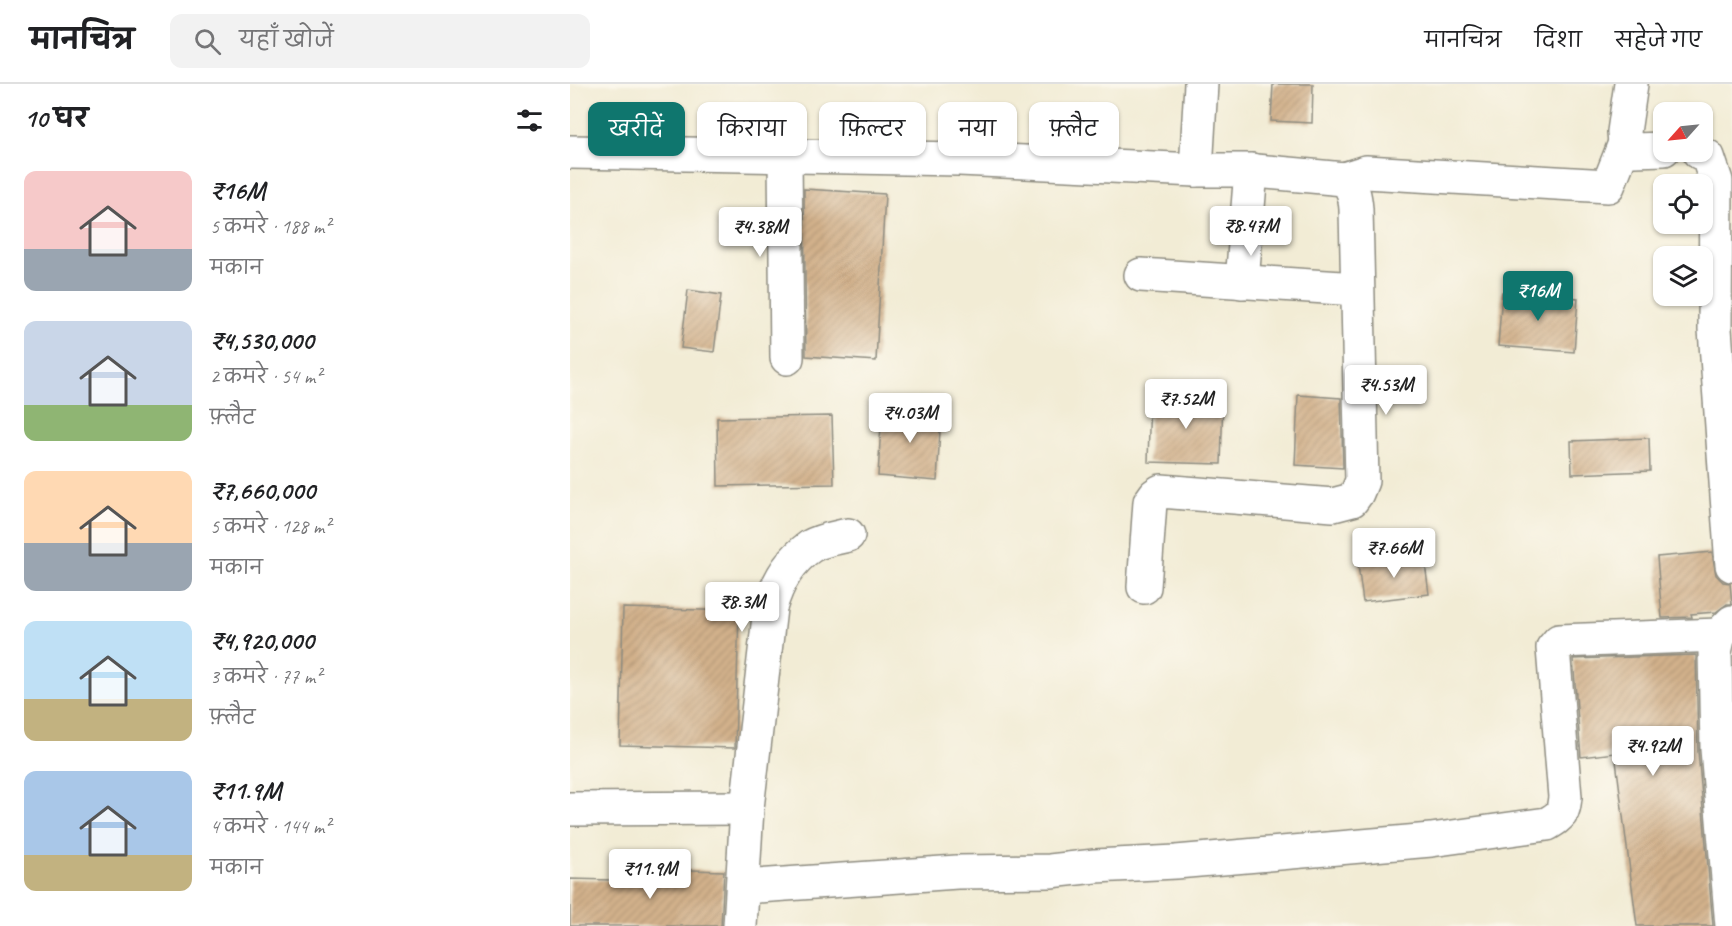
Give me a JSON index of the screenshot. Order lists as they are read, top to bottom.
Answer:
{
  "north": "bottom left",
  "page": {
    "header": "मानचित्र",
    "search": "यहाँ खोजें",
    "nav": ["मानचित्र", "दिशा", "सहेजे गए"],
    "heading": "10 घर",
    "chip": [
      "खरीदें",
      "किराया",
      "फ़िल्टर",
      "नया",
      "फ़्लैट"
    ],
    "list": [
      {
        "name": "₹16M",
        "note": "5 कमरे · 188 m² · मकान"
      },
      {
        "name": "₹4,530,000",
        "note": "2 कमरे · 54 m² · फ़्लैट"
      },
      {
        "name": "₹7,660,000",
        "note": "5 कमरे · 128 m² · मकान"
      },
      {
        "name": "₹4,920,000",
        "note": "3 कमरे · 77 m² · फ़्लैट"
      },
      {
        "name": "₹11.9M",
        "note": "4 कमरे · 144 m² · मकान"
      }
    ],
    "price": [
      "₹8.47M",
      "₹4.38M",
      "₹16M",
      "₹4.53M",
      "₹7.52M",
      "₹4.03M",
      "₹7.66M",
      "₹8.3M",
      "₹4.92M",
      "₹11.9M"
    ]
  }
}
